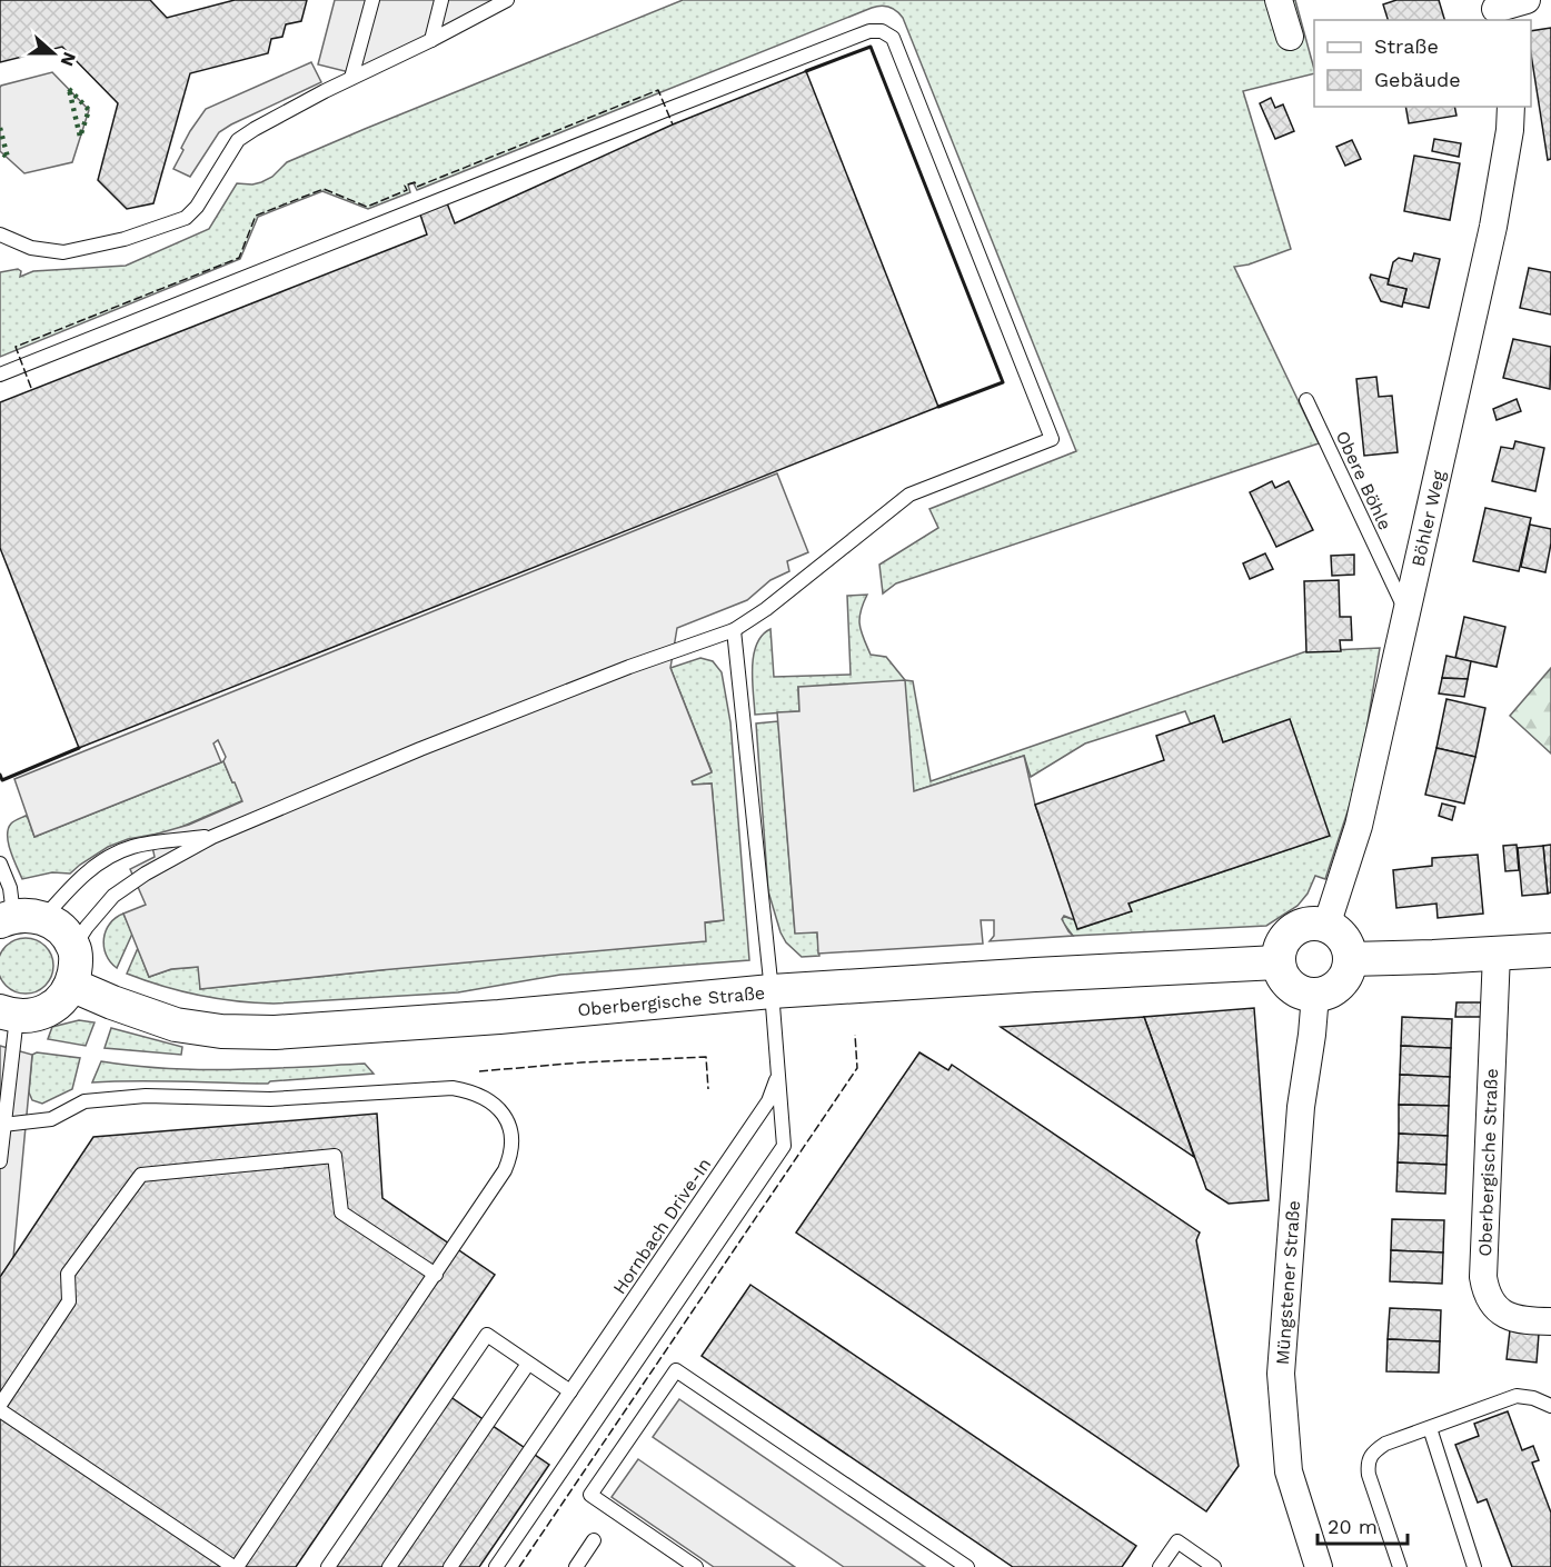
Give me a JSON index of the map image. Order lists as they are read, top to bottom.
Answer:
{
  "streets": {
    "street": ["Böhler Weg", "Oberbergische Straße", "Müngstener Straße"],
    "lane": ["Obere Böhle", "Hornbach Drive-In"]
  },
  "crossings": [
    ["Obere Böhle", "Böhler Weg"],
    ["Böhler Weg", "Oberbergische Straße"],
    ["Böhler Weg", "Müngstener Straße"],
    ["Oberbergische Straße", "Müngstener Straße"]
  ],
  "legend": ["Straße", "Gebäude"],
  "scale_bar": "20 m",
  "north": "right"
}
